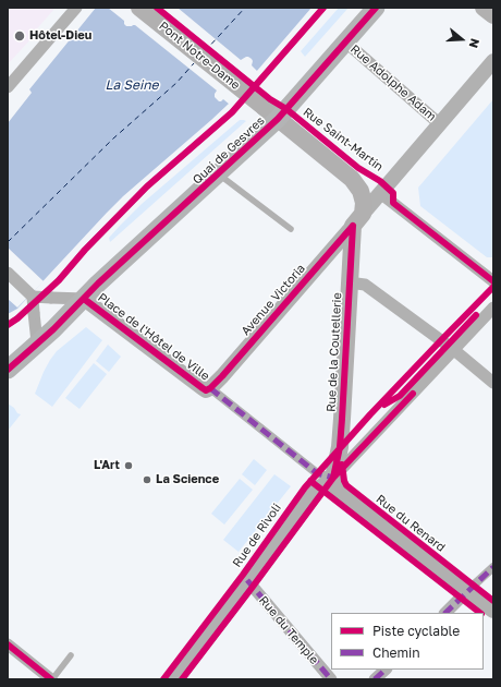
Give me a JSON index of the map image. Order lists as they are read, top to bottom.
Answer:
{
  "streets": {
    "main road": [
      "Pont Notre-Dame",
      "Rue Saint-Martin",
      "Quai de Gesvres",
      "Rue de la Coutellerie",
      "Rue du Renard"
    ],
    "street": [
      "Rue Adolphe Adam",
      "Avenue Victoria",
      "Place de l'Hôtel de Ville",
      "Rue de Rivoli",
      "Rue du Temple"
    ]
  },
  "crossings": [
    ["Pont Notre-Dame", "Rue Saint-Martin"],
    ["Pont Notre-Dame", "Quai de Gesvres"],
    ["Rue Adolphe Adam", "Quai de Gesvres"],
    ["Rue Adolphe Adam", "Avenue Victoria"],
    ["Rue Saint-Martin", "Quai de Gesvres"],
    ["Rue Saint-Martin", "Avenue Victoria"],
    ["Rue Saint-Martin", "Rue de la Coutellerie"],
    ["Quai de Gesvres", "Place de l'Hôtel de Ville"],
    ["Avenue Victoria", "Place de l'Hôtel de Ville"],
    ["Avenue Victoria", "Rue de la Coutellerie"],
    ["Place de l'Hôtel de Ville", "Rue de la Coutellerie"],
    ["Place de l'Hôtel de Ville", "Rue du Renard"],
    ["Place de l'Hôtel de Ville", "Rue de Rivoli"],
    ["Rue de la Coutellerie", "Rue du Renard"],
    ["Rue de la Coutellerie", "Rue de Rivoli"],
    ["Rue du Renard", "Rue de Rivoli"],
    ["Rue de Rivoli", "Rue du Temple"]
  ],
  "water": ["La Seine"],
  "places": ["Hôtel-Dieu", "L'Art", "La Science"],
  "legend": ["Piste cyclable", "Chemin"],
  "north": "right"
}
